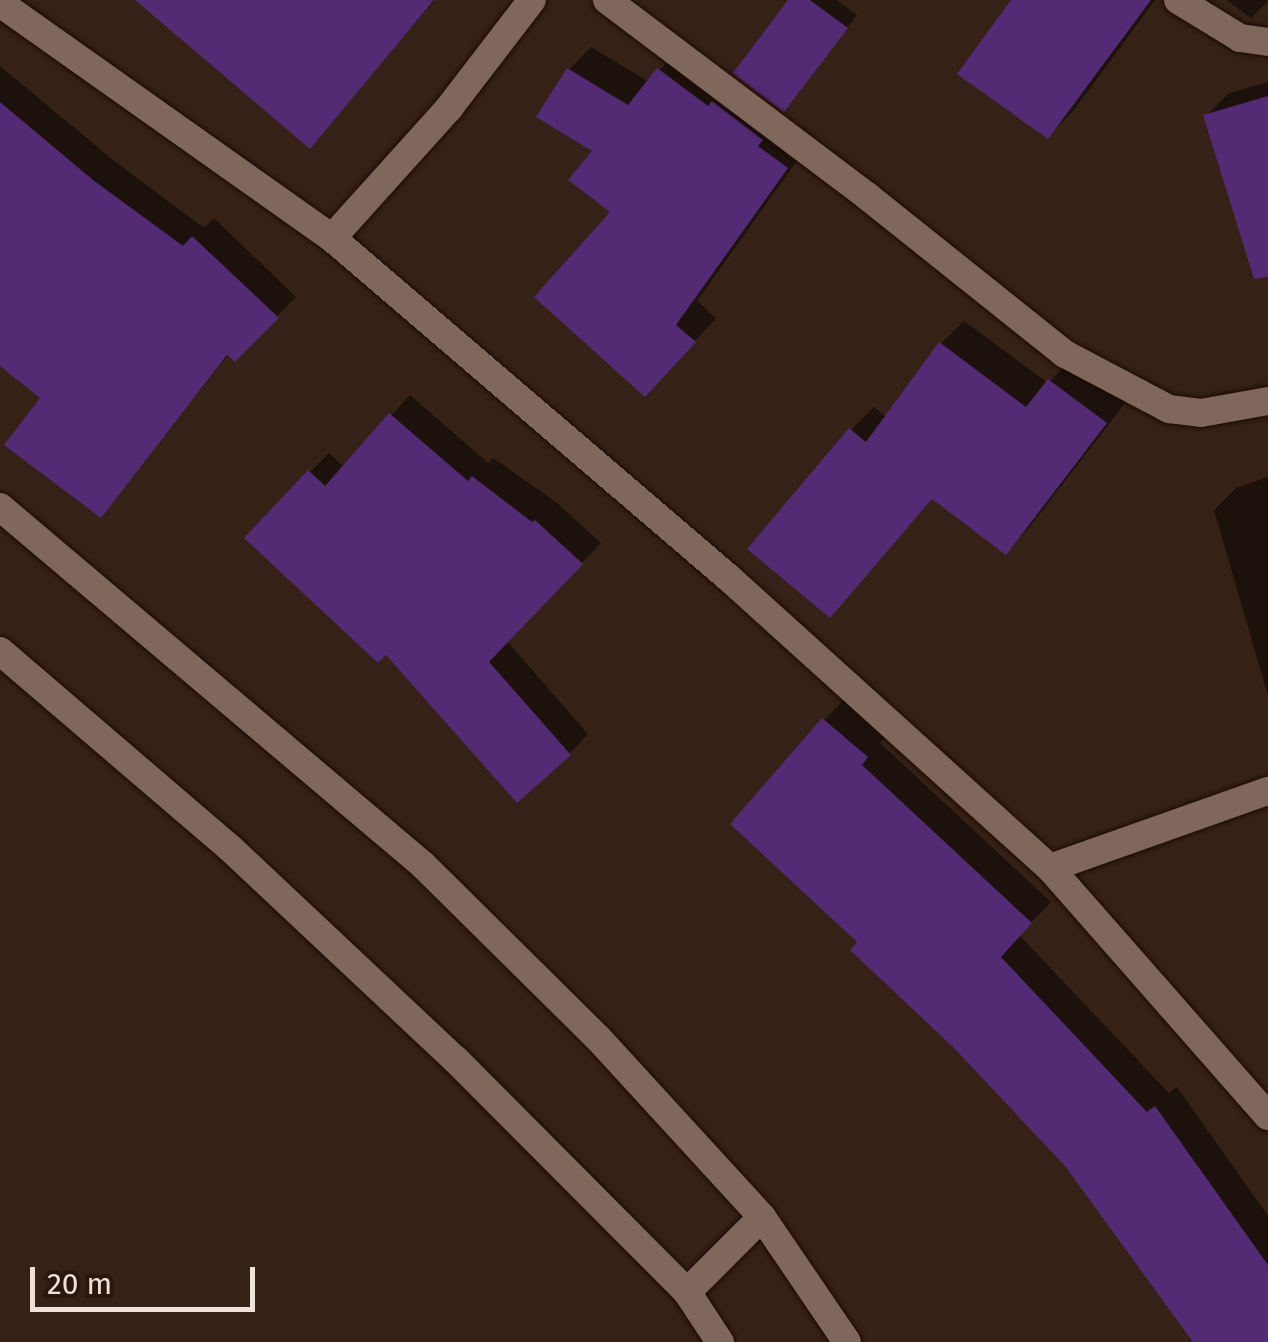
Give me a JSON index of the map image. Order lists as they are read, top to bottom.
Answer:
{
  "scale_bar": "20 m"
}
